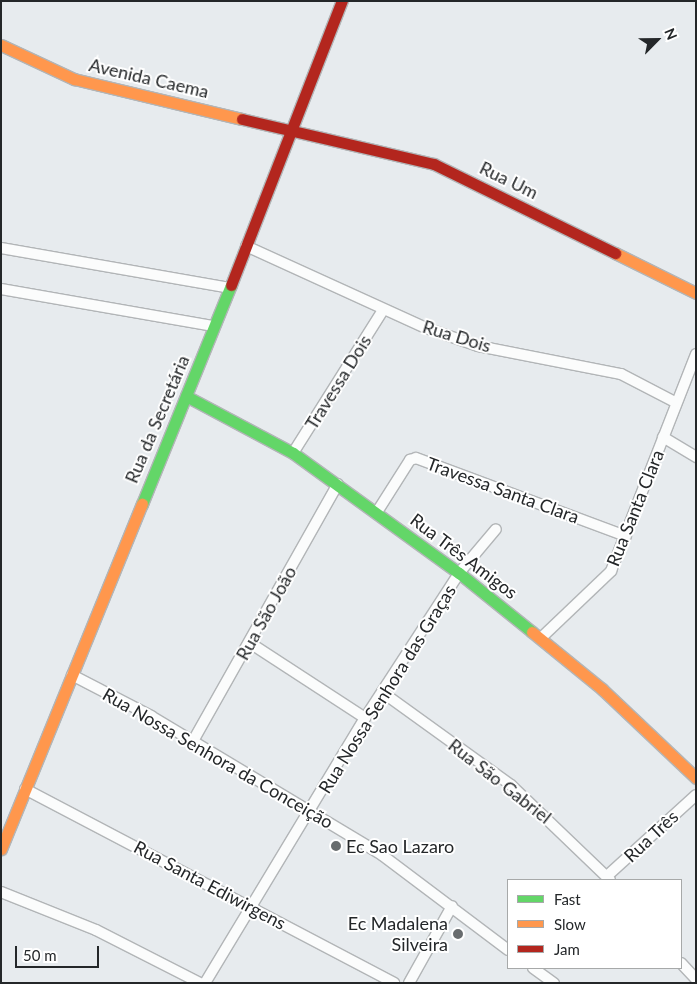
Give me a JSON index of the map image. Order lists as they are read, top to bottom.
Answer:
{
  "streets": {
    "street": [
      "Avenida Caema",
      "Rua Um",
      "Rua Dois",
      "Travessa Dois",
      "Rua da Secretária",
      "Travessa Santa Clara",
      "Rua Santa Clara",
      "Rua Três Amigos",
      "Rua São João",
      "Rua Nossa Senhora das Graças",
      "Rua Nossa Senhora da Conceição",
      "Rua São Gabriel",
      "Rua Três",
      "Rua Santa Ediwirgens"
    ]
  },
  "crossings": [
    ["Avenida Caema", "Rua Um"],
    ["Avenida Caema", "Rua da Secretária"],
    ["Rua Um", "Rua da Secretária"],
    ["Rua Dois", "Travessa Dois"],
    ["Rua Dois", "Rua da Secretária"],
    ["Rua Dois", "Rua Santa Clara"],
    ["Travessa Dois", "Rua Três Amigos"],
    ["Rua da Secretária", "Rua Três Amigos"],
    ["Rua da Secretária", "Rua Nossa Senhora da Conceição"],
    ["Rua da Secretária", "Rua Santa Ediwirgens"],
    ["Travessa Santa Clara", "Rua Santa Clara"],
    ["Travessa Santa Clara", "Rua Três Amigos"],
    ["Rua Santa Clara", "Rua Três Amigos"],
    ["Rua Três Amigos", "Rua São João"],
    ["Rua Três Amigos", "Rua Nossa Senhora das Graças"],
    ["Rua São João", "Rua Nossa Senhora da Conceição"],
    ["Rua Nossa Senhora das Graças", "Rua Nossa Senhora da Conceição"],
    ["Rua Nossa Senhora das Graças", "Rua São Gabriel"],
    ["Rua Nossa Senhora das Graças", "Rua Santa Ediwirgens"],
    ["Rua São Gabriel", "Rua Três"]
  ],
  "places": ["Ec Sao Lazaro", "Ec Madalena Silveira"],
  "legend": ["Fast", "Slow", "Jam"],
  "scale_bar": "50 m",
  "north": "top right"
}
